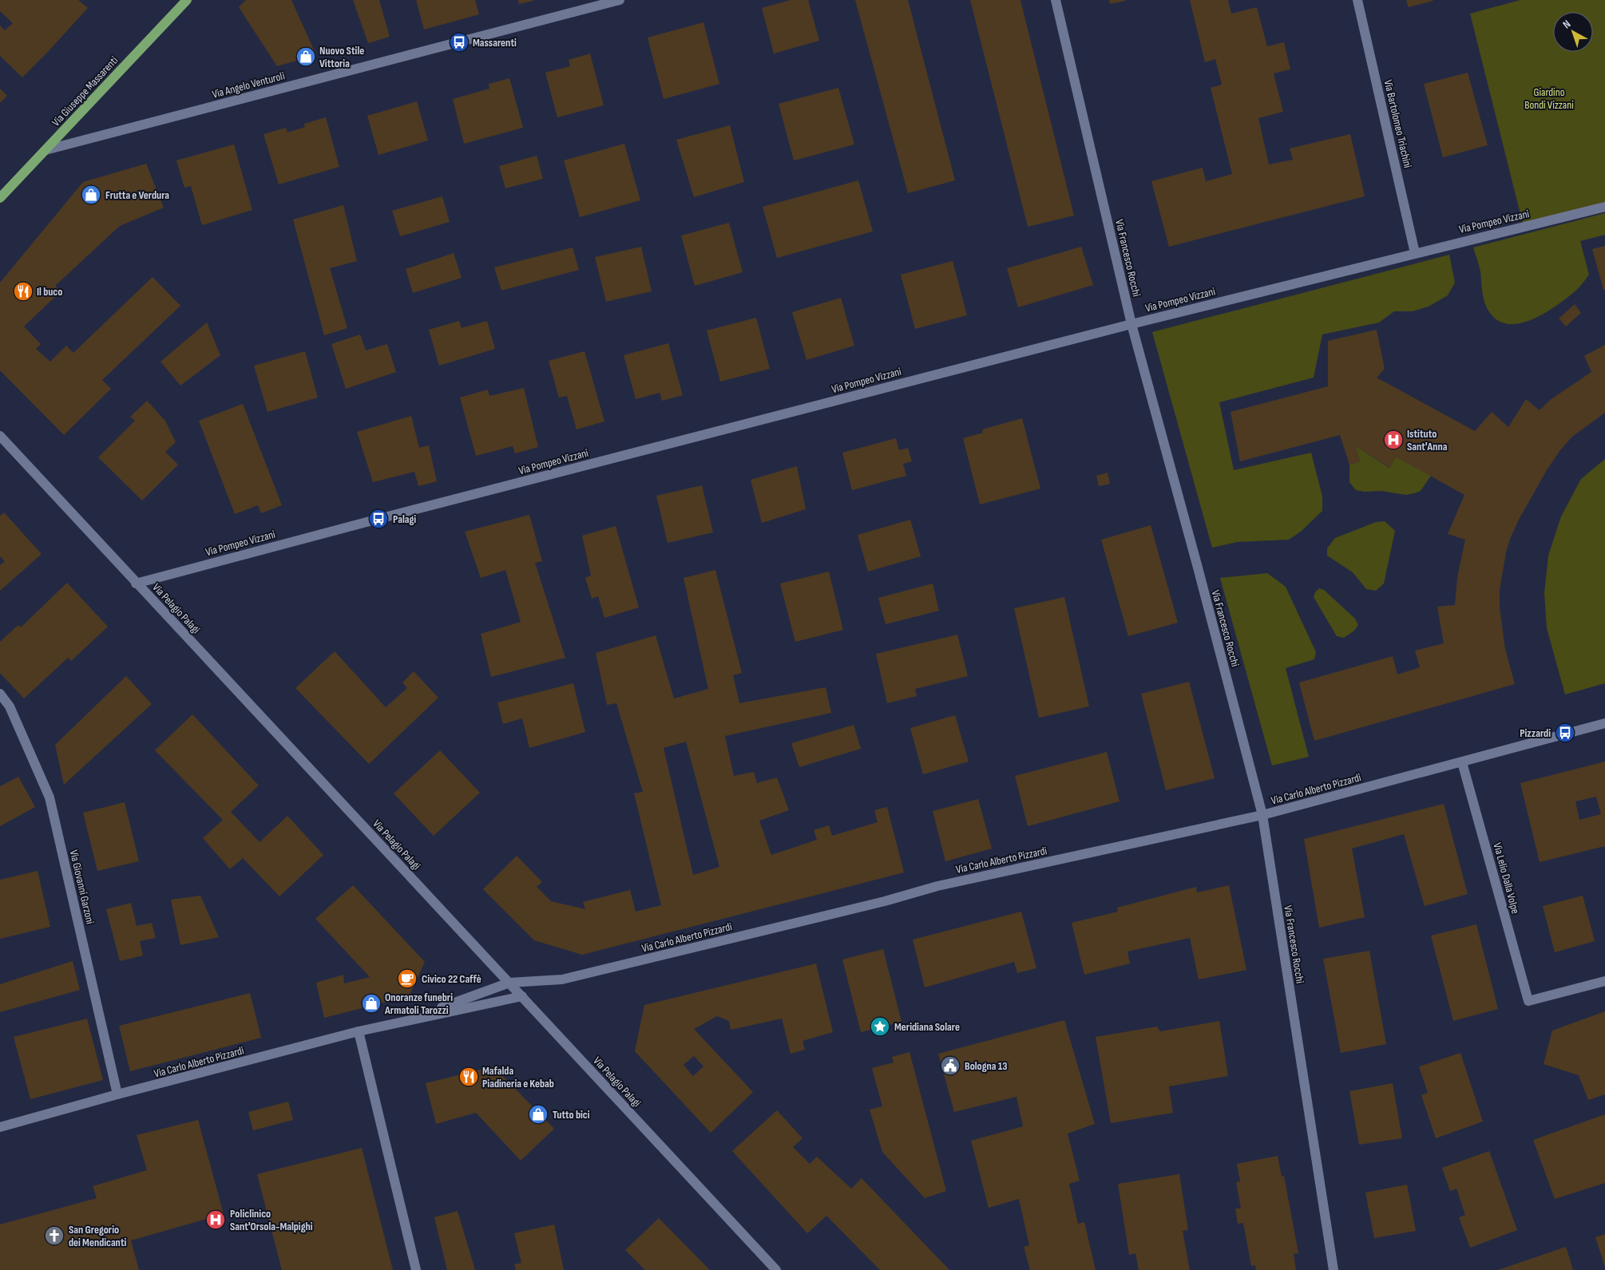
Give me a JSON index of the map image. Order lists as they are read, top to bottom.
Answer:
{
  "streets": {
    "main road": ["Via Giuseppe Massarenti"],
    "street": [
      "Via Angelo Venturoli",
      "Via Bartolomeo Triachini",
      "Via Pompeo Vizzani",
      "Via Francesco Rocchi",
      "Via Pelagio Palagi",
      "Via Carlo Alberto Pizzardi",
      "Via Lelio Dalla Volpe",
      "Via Giovanni Garzoni"
    ]
  },
  "crossings": [
    ["Via Angelo Venturoli", "Via Giuseppe Massarenti"],
    ["Via Bartolomeo Triachini", "Via Pompeo Vizzani"],
    ["Via Pompeo Vizzani", "Via Francesco Rocchi"],
    ["Via Pompeo Vizzani", "Via Pelagio Palagi"],
    ["Via Francesco Rocchi", "Via Carlo Alberto Pizzardi"],
    ["Via Pelagio Palagi", "Via Carlo Alberto Pizzardi"],
    ["Via Carlo Alberto Pizzardi", "Via Lelio Dalla Volpe"],
    ["Via Carlo Alberto Pizzardi", "Via Giovanni Garzoni"]
  ],
  "parks": ["Giardino Bondi Vizzani"],
  "places": {
    "bus stop": ["Massarenti", "Palagi", "Pizzardi"],
    "shop": [
      "Nuovo Stile Vittoria",
      "Frutta e Verdura",
      "Onoranze funebri Armatoli Tarozzi",
      "Tutto bici"
    ],
    "restaurant": ["Il buco", "Mafalda Piadineria e Kebab"],
    "hospital": ["Istituto Sant'Anna", "Policlinico Sant'Orsola-Malpighi"],
    "cafe": ["Civico 22 Caffè"],
    "place": ["Meridiana Solare"],
    "public building": ["Bologna 13"],
    "church": ["San Gregorio dei Mendicanti"]
  },
  "north": "top left"
}
